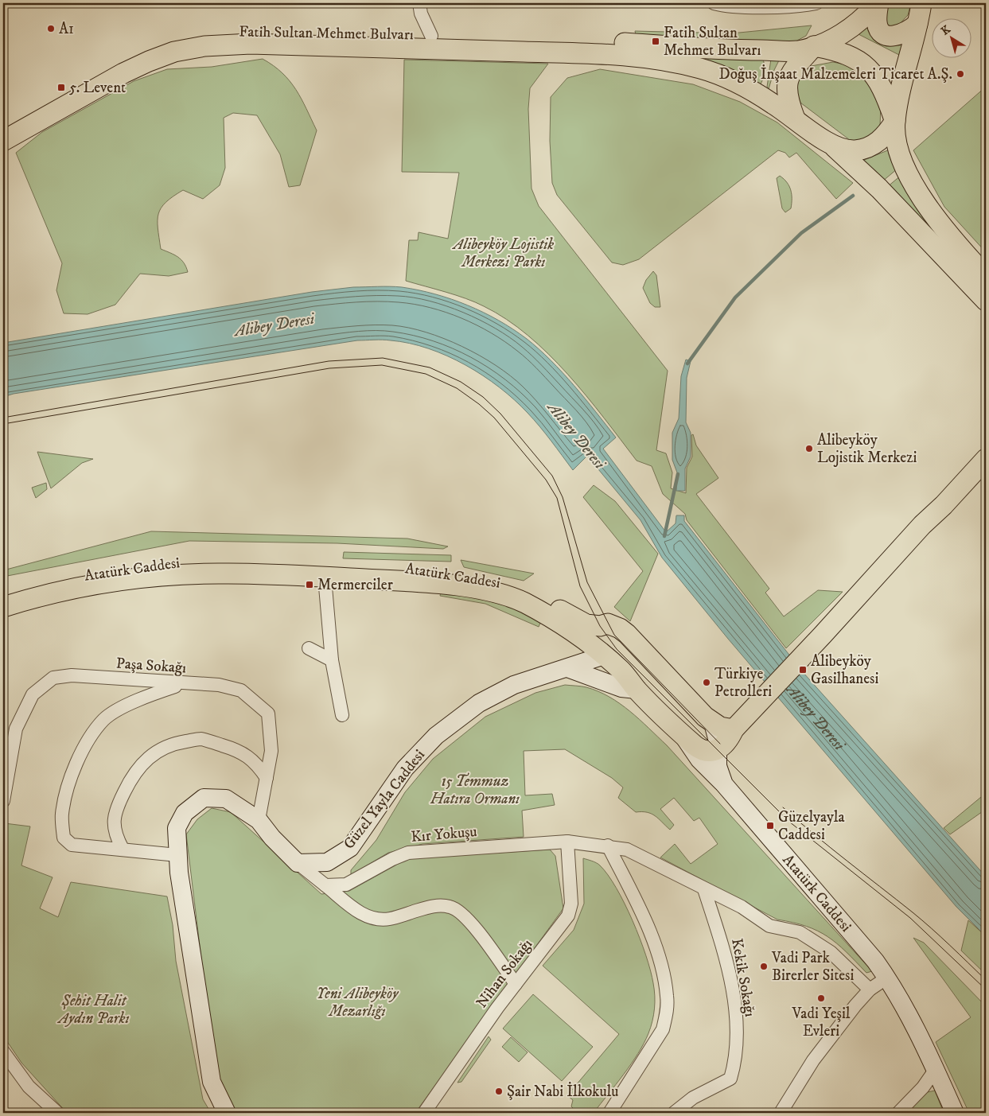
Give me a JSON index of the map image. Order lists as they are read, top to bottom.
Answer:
{
  "streets": {
    "main road": ["Fatih Sultan Mehmet Bulvarı", "Atatürk Caddesi", "Güzel Yayla Caddesi"],
    "street": [
      "Paşa Sokağı",
      "Kır Yokuşu",
      "Nihan Sokağı",
      "Kekik Sokağı"
    ]
  },
  "crossings": [
    ["Atatürk Caddesi", "Güzel Yayla Caddesi"],
    ["Kır Yokuşu", "Nihan Sokağı"],
    ["Kır Yokuşu", "Kekik Sokağı"]
  ],
  "water": ["Alibey Deresi"],
  "parks": [
    "Alibeyköy Lojistik Merkezi Parkı",
    "15 Temmuz Hatıra Ormanı",
    "Yeni Alibeyköy Mezarlığı",
    "Şehit Halit Aydın Parkı"
  ],
  "places": {
    "other": [
      "A1",
      "Doğuş İnşaat Malzemeleri Ticaret A.Ş.",
      "Alibeyköy Lojistik Merkezi",
      "Türkiye Petrolleri",
      "Vadi Park Birerler Sitesi",
      "Vadi Yeşil Evleri",
      "Şair Nabi İlkokulu"
    ],
    "transit": [
      "Fatih Sultan Mehmet Bulvarı",
      "5. Levent",
      "Mermerciler",
      "Alibeyköy Gasilhanesi",
      "Güzelyayla Caddesi"
    ]
  },
  "north": "top left"
}
